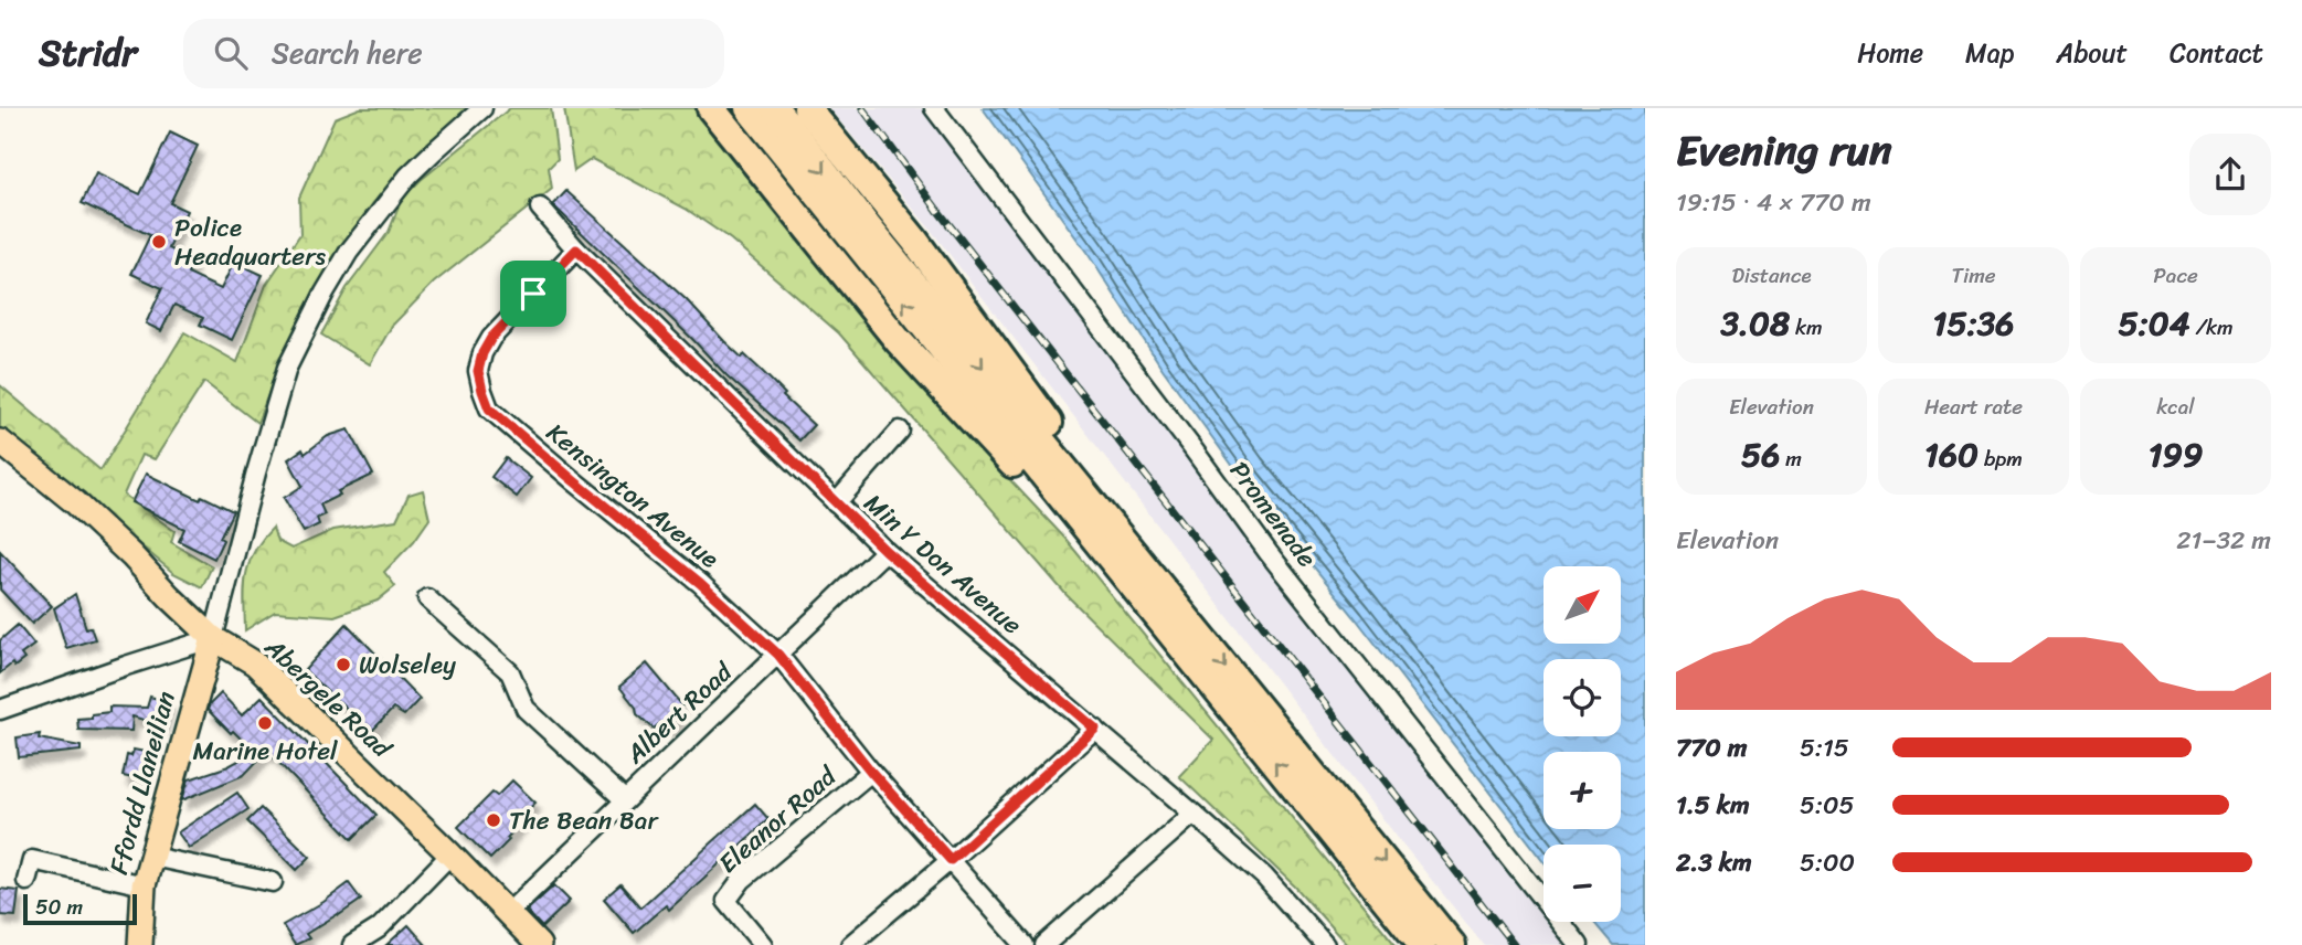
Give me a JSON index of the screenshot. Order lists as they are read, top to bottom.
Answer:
{
  "streets": {
    "main road": ["Abergele Road", "Ffordd Llaneilian"],
    "street": [
      "Kensington Avenue",
      "Promenade",
      "Min Y Don Avenue",
      "Albert Road",
      "Eleanor Road"
    ]
  },
  "crossings": [
    ["Kensington Avenue", "Min Y Don Avenue"],
    ["Kensington Avenue", "Albert Road"],
    ["Kensington Avenue", "Eleanor Road"],
    ["Min Y Don Avenue", "Albert Road"],
    ["Abergele Road", "Albert Road"],
    ["Abergele Road", "Ffordd Llaneilian"]
  ],
  "places": [
    "Police Headquarters",
    "Wolseley",
    "Marine Hotel",
    "The Bean Bar"
  ],
  "scale_bar": "50 m",
  "north": "top right",
  "page": {
    "header": "Stridr",
    "search": "Search here",
    "nav": [
      "Home",
      "Map",
      "About",
      "Contact"
    ],
    "heading": ["Evening run", "19:15 · 4 × 770 m"],
    "stats": [
      ["Distance", "3.08 km"],
      ["Time", "15:36"],
      ["Pace", "5:04 /km"],
      ["Elevation", "56 m"],
      ["Heart rate", "160 bpm"],
      ["kcal", "199"]
    ],
    "chart": ["Elevation", "21–32 m"],
    "map_buttons": ["+", "−"],
    "list": [
      {
        "name": "770 m",
        "note": "5:15"
      },
      {
        "name": "1.5 km",
        "note": "5:05"
      },
      {
        "name": "2.3 km",
        "note": "5:00"
      }
    ],
    "scale": "50 m"
  }
}
